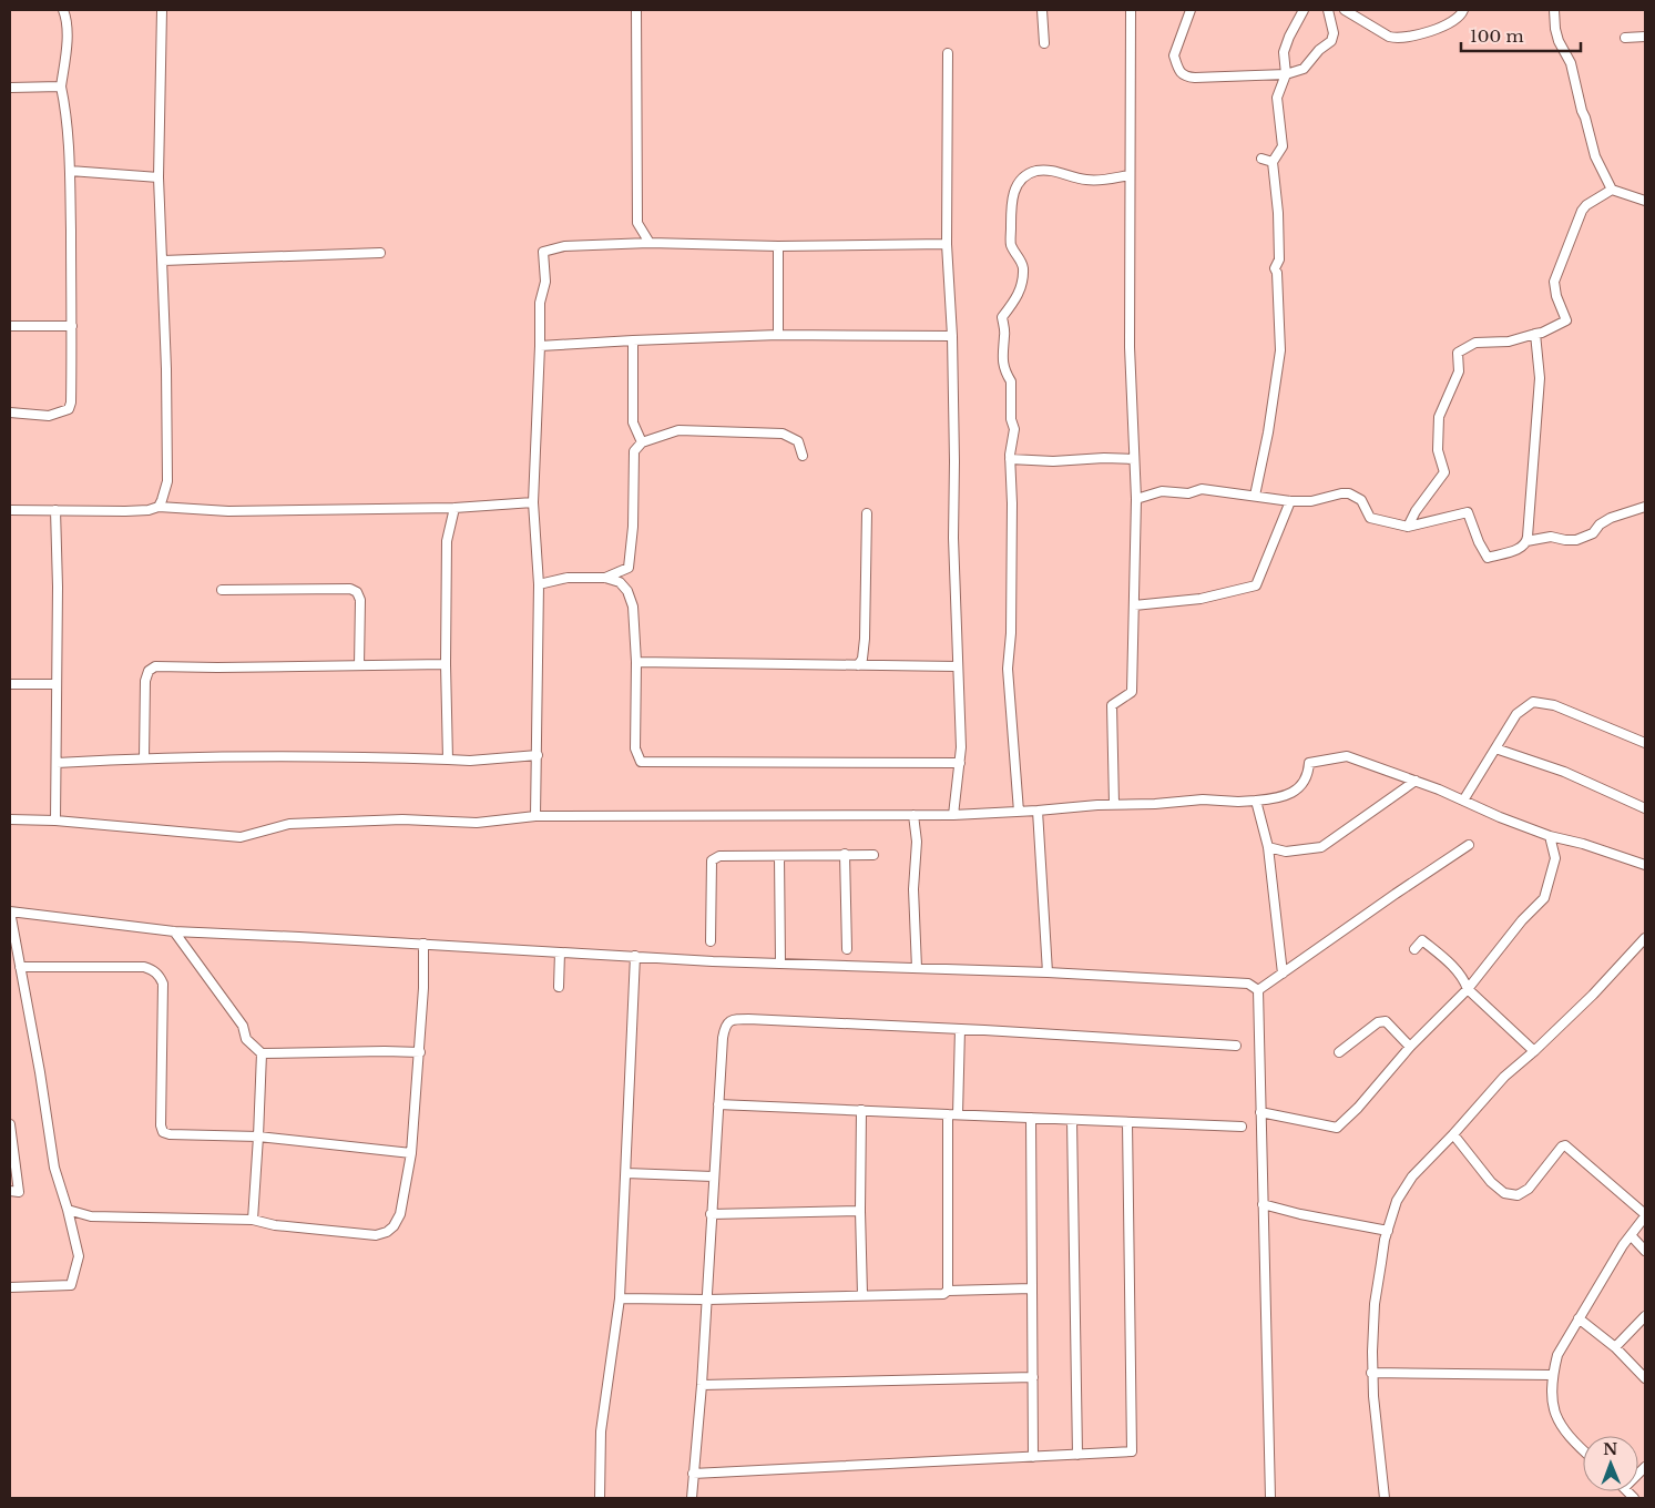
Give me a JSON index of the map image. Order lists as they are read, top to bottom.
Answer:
{
  "scale_bar": "100 m",
  "north": "top"
}
